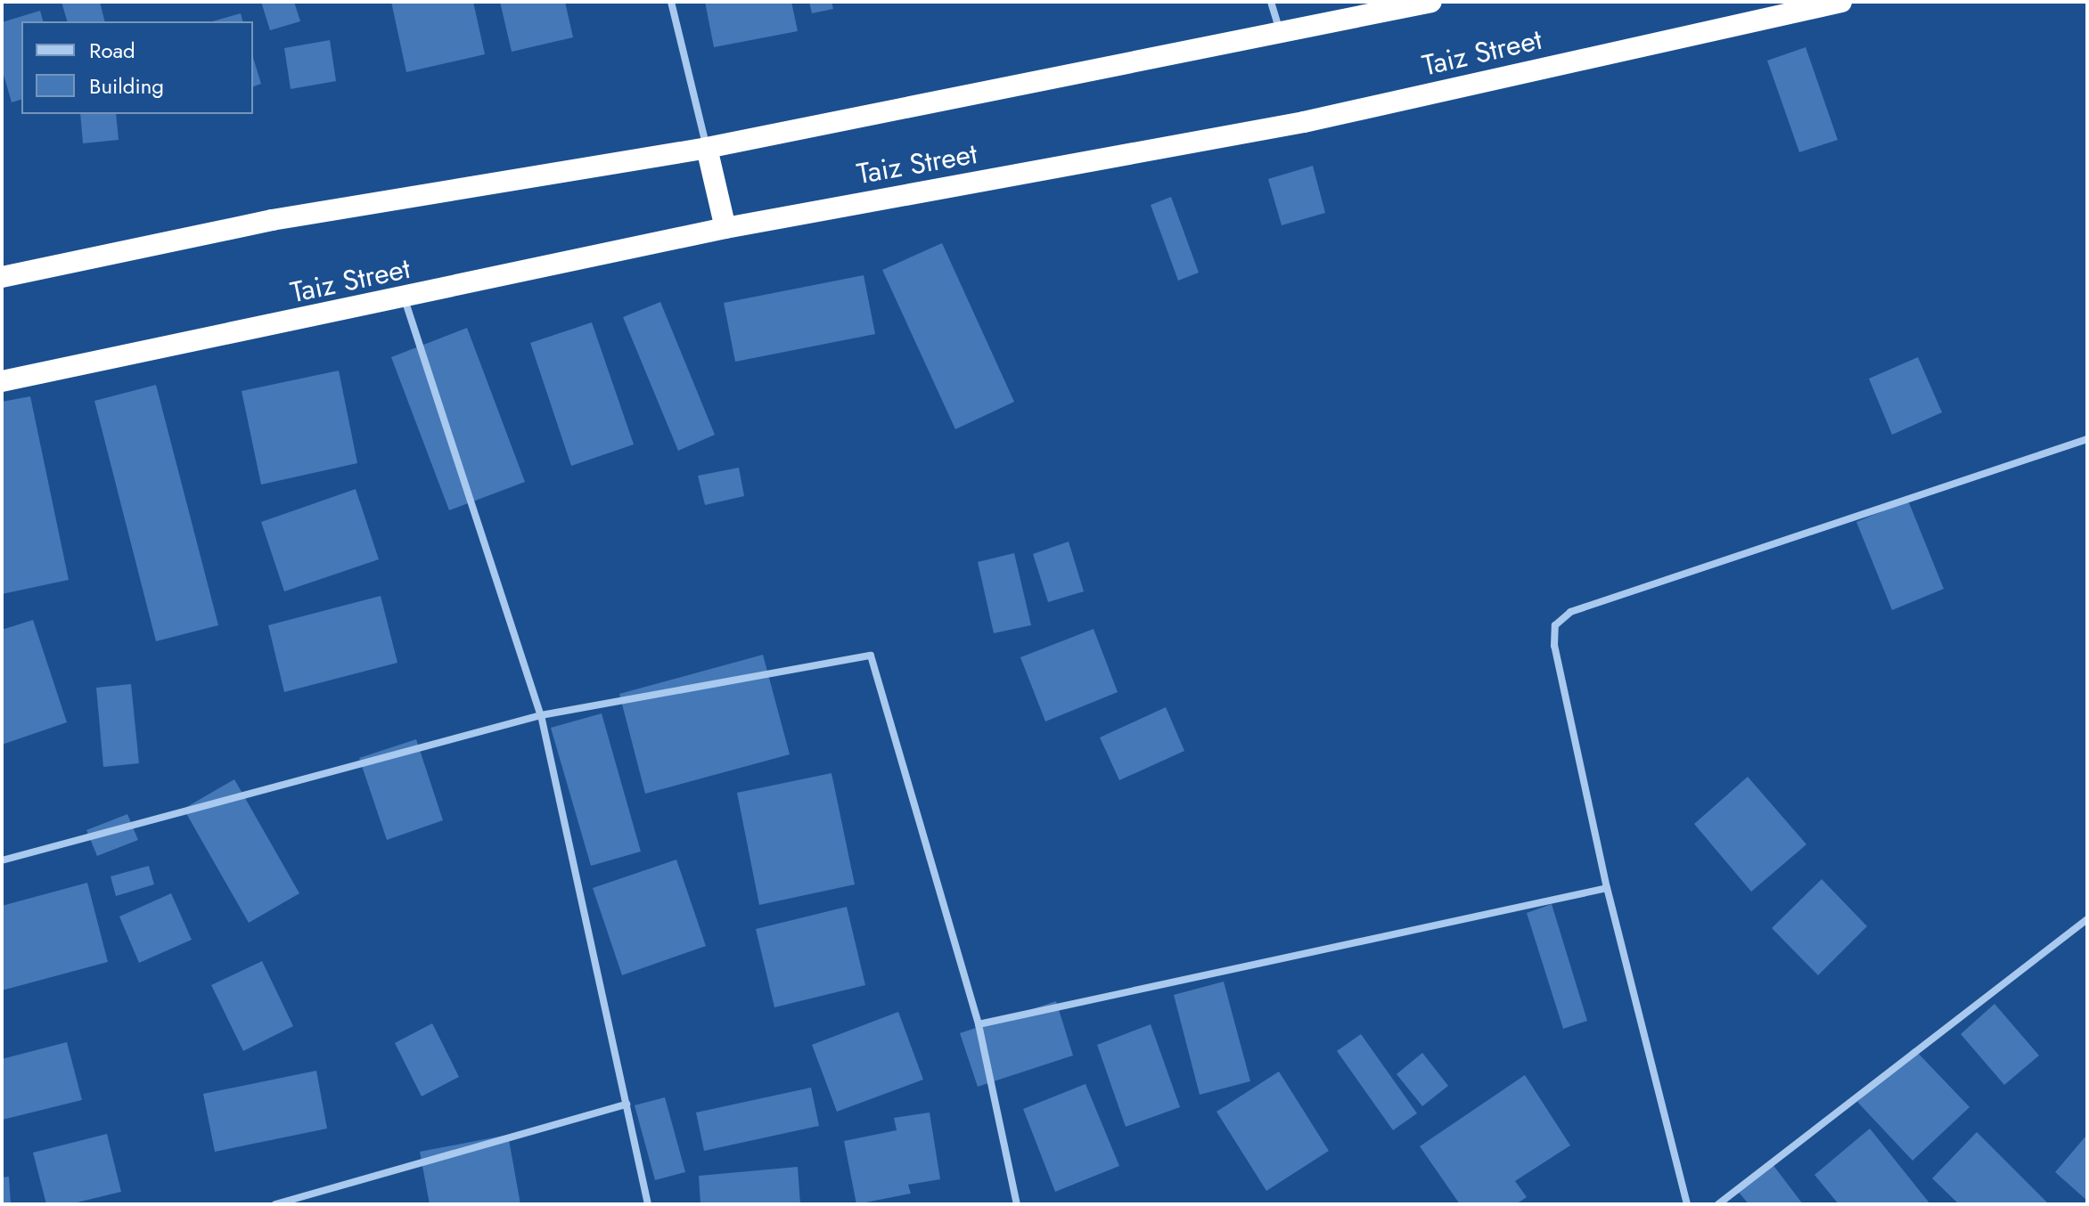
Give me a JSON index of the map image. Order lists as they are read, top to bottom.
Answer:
{
  "streets": {
    "highway": ["Taiz Street"]
  },
  "legend": ["Road", "Building"]
}
